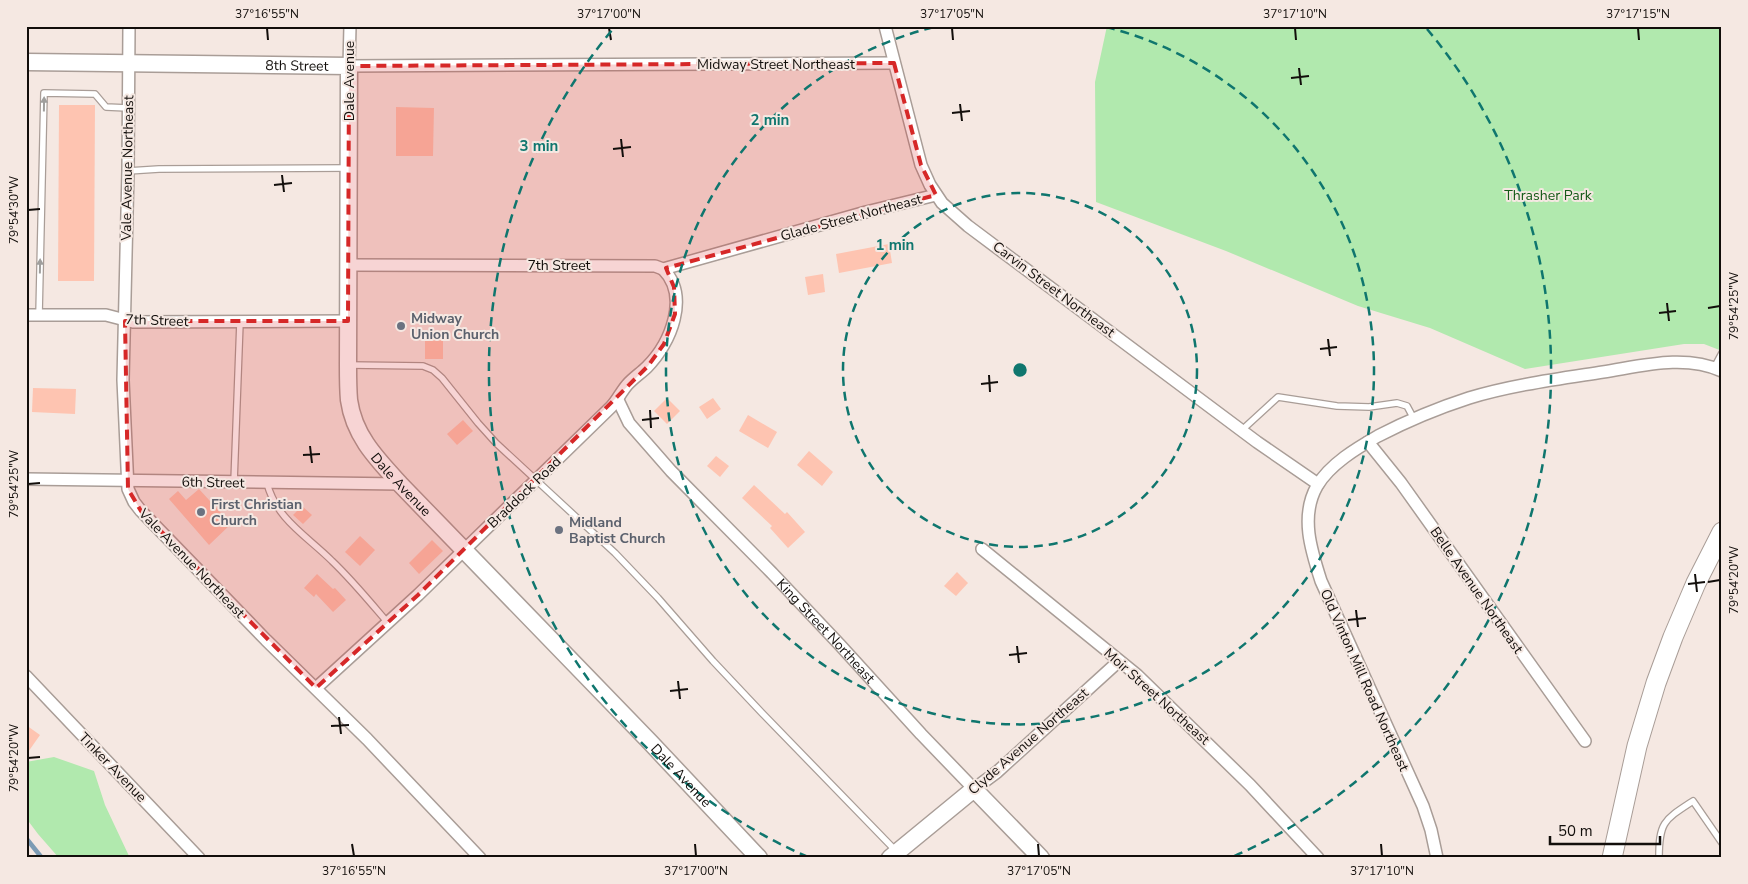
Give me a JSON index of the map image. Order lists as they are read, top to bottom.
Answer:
{
  "streets": {
    "street": [
      "Midway Street Northeast",
      "8th Street",
      "Dale Avenue",
      "Vale Avenue Northeast",
      "Glade Street Northeast",
      "7th Street",
      "Carvin Street Northeast",
      "6th Street",
      "Braddock Road",
      "Belle Avenue Northeast",
      "King Street Northeast",
      "Old Vinton Mill Road Northeast",
      "Moir Street Northeast",
      "Clyde Avenue Northeast",
      "Tinker Avenue"
    ]
  },
  "crossings": [
    ["Midway Street Northeast", "8th Street"],
    ["Midway Street Northeast", "Carvin Street Northeast"],
    ["8th Street", "Dale Avenue"],
    ["8th Street", "Vale Avenue Northeast"],
    ["Dale Avenue", "7th Street"],
    ["Dale Avenue", "6th Street"],
    ["Dale Avenue", "Braddock Road"],
    ["Vale Avenue Northeast", "7th Street"],
    ["Vale Avenue Northeast", "6th Street"],
    ["Vale Avenue Northeast", "Braddock Road"],
    ["Glade Street Northeast", "7th Street"],
    ["Glade Street Northeast", "Carvin Street Northeast"],
    ["7th Street", "Braddock Road"],
    ["Carvin Street Northeast", "Old Vinton Mill Road Northeast"],
    ["Braddock Road", "King Street Northeast"],
    ["Belle Avenue Northeast", "Old Vinton Mill Road Northeast"],
    ["King Street Northeast", "Clyde Avenue Northeast"],
    ["Moir Street Northeast", "Clyde Avenue Northeast"]
  ],
  "parks": ["Thrasher Park"],
  "places": ["Midway Union Church", "First Christian Church", "Midland Baptist Church"],
  "scale_bar": "50 m",
  "coordinates": [
    "37°16'55\"N",
    "37°17'00\"N",
    "37°17'05\"N",
    "37°17'10\"N",
    "37°17'15\"N",
    "79°54'30\"W",
    "79°54'25\"W",
    "79°54'20\"W"
  ],
  "rings": ["2 min", "3 min", "1 min"]
}
